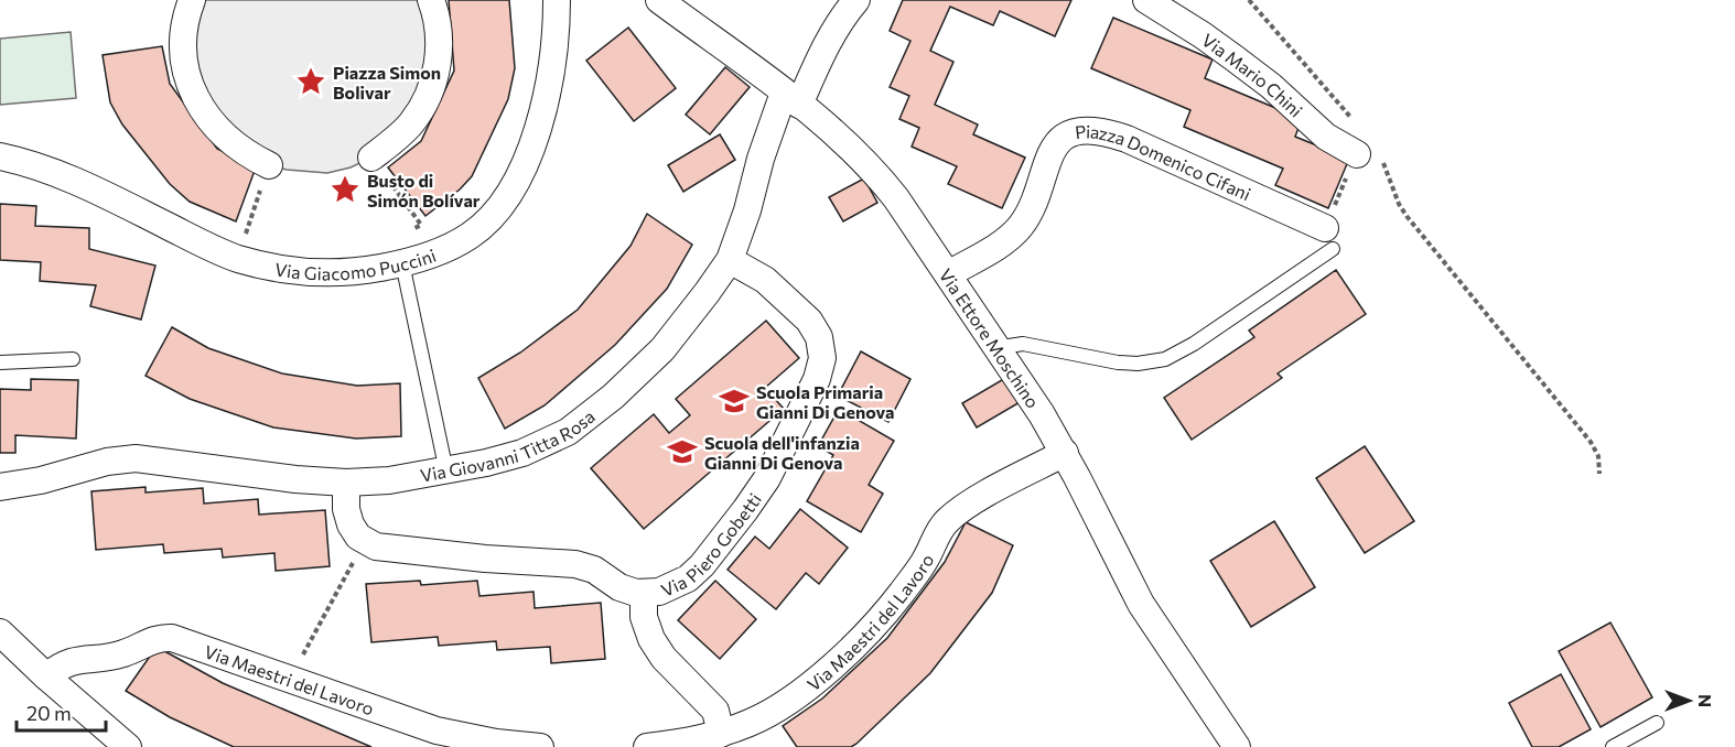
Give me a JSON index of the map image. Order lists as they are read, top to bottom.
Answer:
{
  "streets": {
    "street": [
      "Via Mario Chini",
      "Piazza Domenico Cifani",
      "Via Giacomo Puccini",
      "Via Ettore Moschino",
      "Via Giovanni Titta Rosa",
      "Via Piero Gobetti",
      "Via Maestri del Lavoro"
    ]
  },
  "crossings": [
    ["Piazza Domenico Cifani", "Via Ettore Moschino"],
    ["Via Ettore Moschino", "Via Giovanni Titta Rosa"],
    ["Via Ettore Moschino", "Via Maestri del Lavoro"],
    ["Via Giovanni Titta Rosa", "Via Piero Gobetti"]
  ],
  "places": {
    "place": ["Piazza Simon Bolivar", "Busto di Simón Bolívar"],
    "school or university": ["Scuola Primaria Gianni Di Genova", "Scuola dell'infanzia Gianni Di Genova"]
  },
  "scale_bar": "20 m",
  "north": "right"
}
